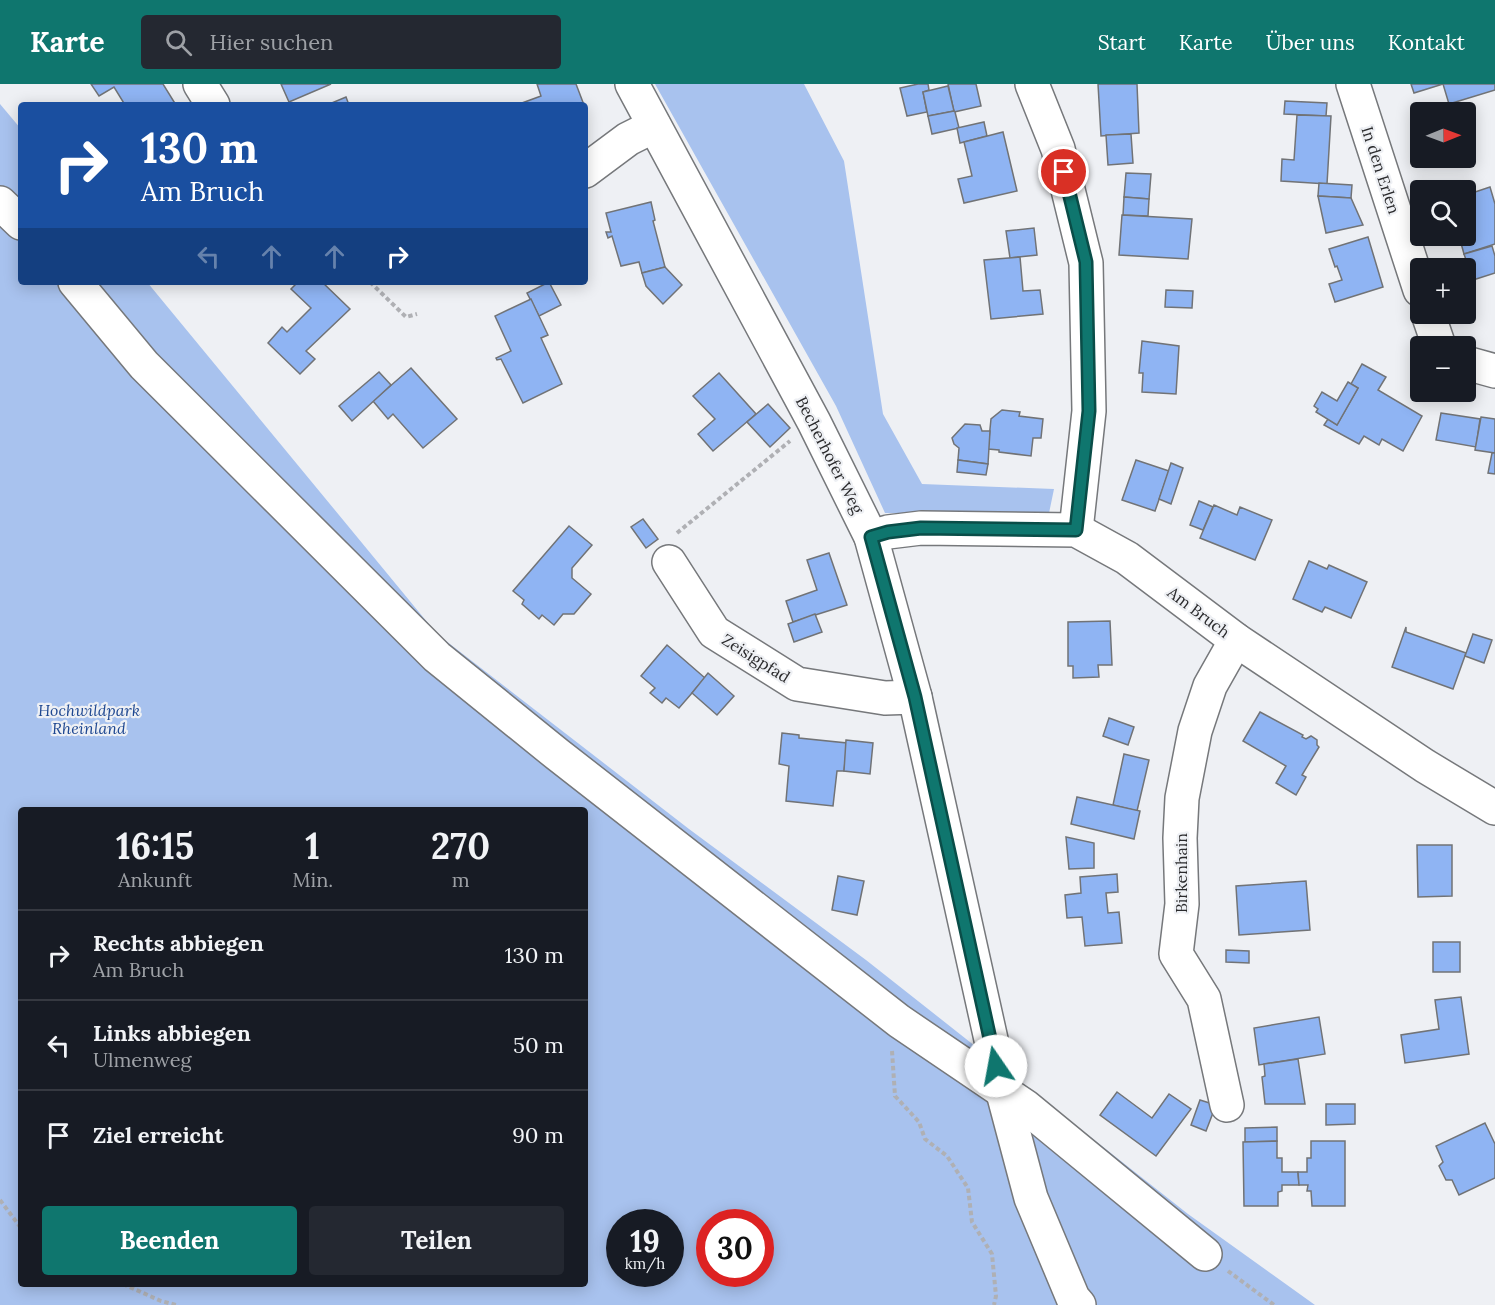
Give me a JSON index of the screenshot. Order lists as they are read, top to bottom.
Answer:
{
  "streets": {
    "street": [
      "In den Erlen",
      "Becherhofer Weg",
      "Am Bruch",
      "Zeisigpfad",
      "Birkenhain"
    ]
  },
  "crossings": [
    ["Becherhofer Weg", "Am Bruch"],
    ["Becherhofer Weg", "Zeisigpfad"],
    ["Am Bruch", "Birkenhain"]
  ],
  "parks": ["Hochwildpark Rheinland"],
  "north": "right",
  "page": {
    "header": "Karte",
    "search": "Hier suchen",
    "nav": [
      "Start",
      "Karte",
      "Über uns",
      "Kontakt"
    ],
    "map_buttons": ["+", "−"],
    "turn": ["130 m", "Am Bruch"],
    "eta": [
      "16:15",
      "Ankunft",
      "1",
      "Min.",
      "270",
      "m"
    ],
    "list": [
      {
        "name": "Rechts abbiegen",
        "note": "Am Bruch",
        "value": "130 m"
      },
      {
        "name": "Links abbiegen",
        "note": "Ulmenweg",
        "value": "50 m"
      },
      {
        "name": "Ziel erreicht",
        "value": "90 m"
      }
    ],
    "buttons": ["Beenden", "Teilen"],
    "speed": "19 km/h",
    "limit": "30"
  }
}
